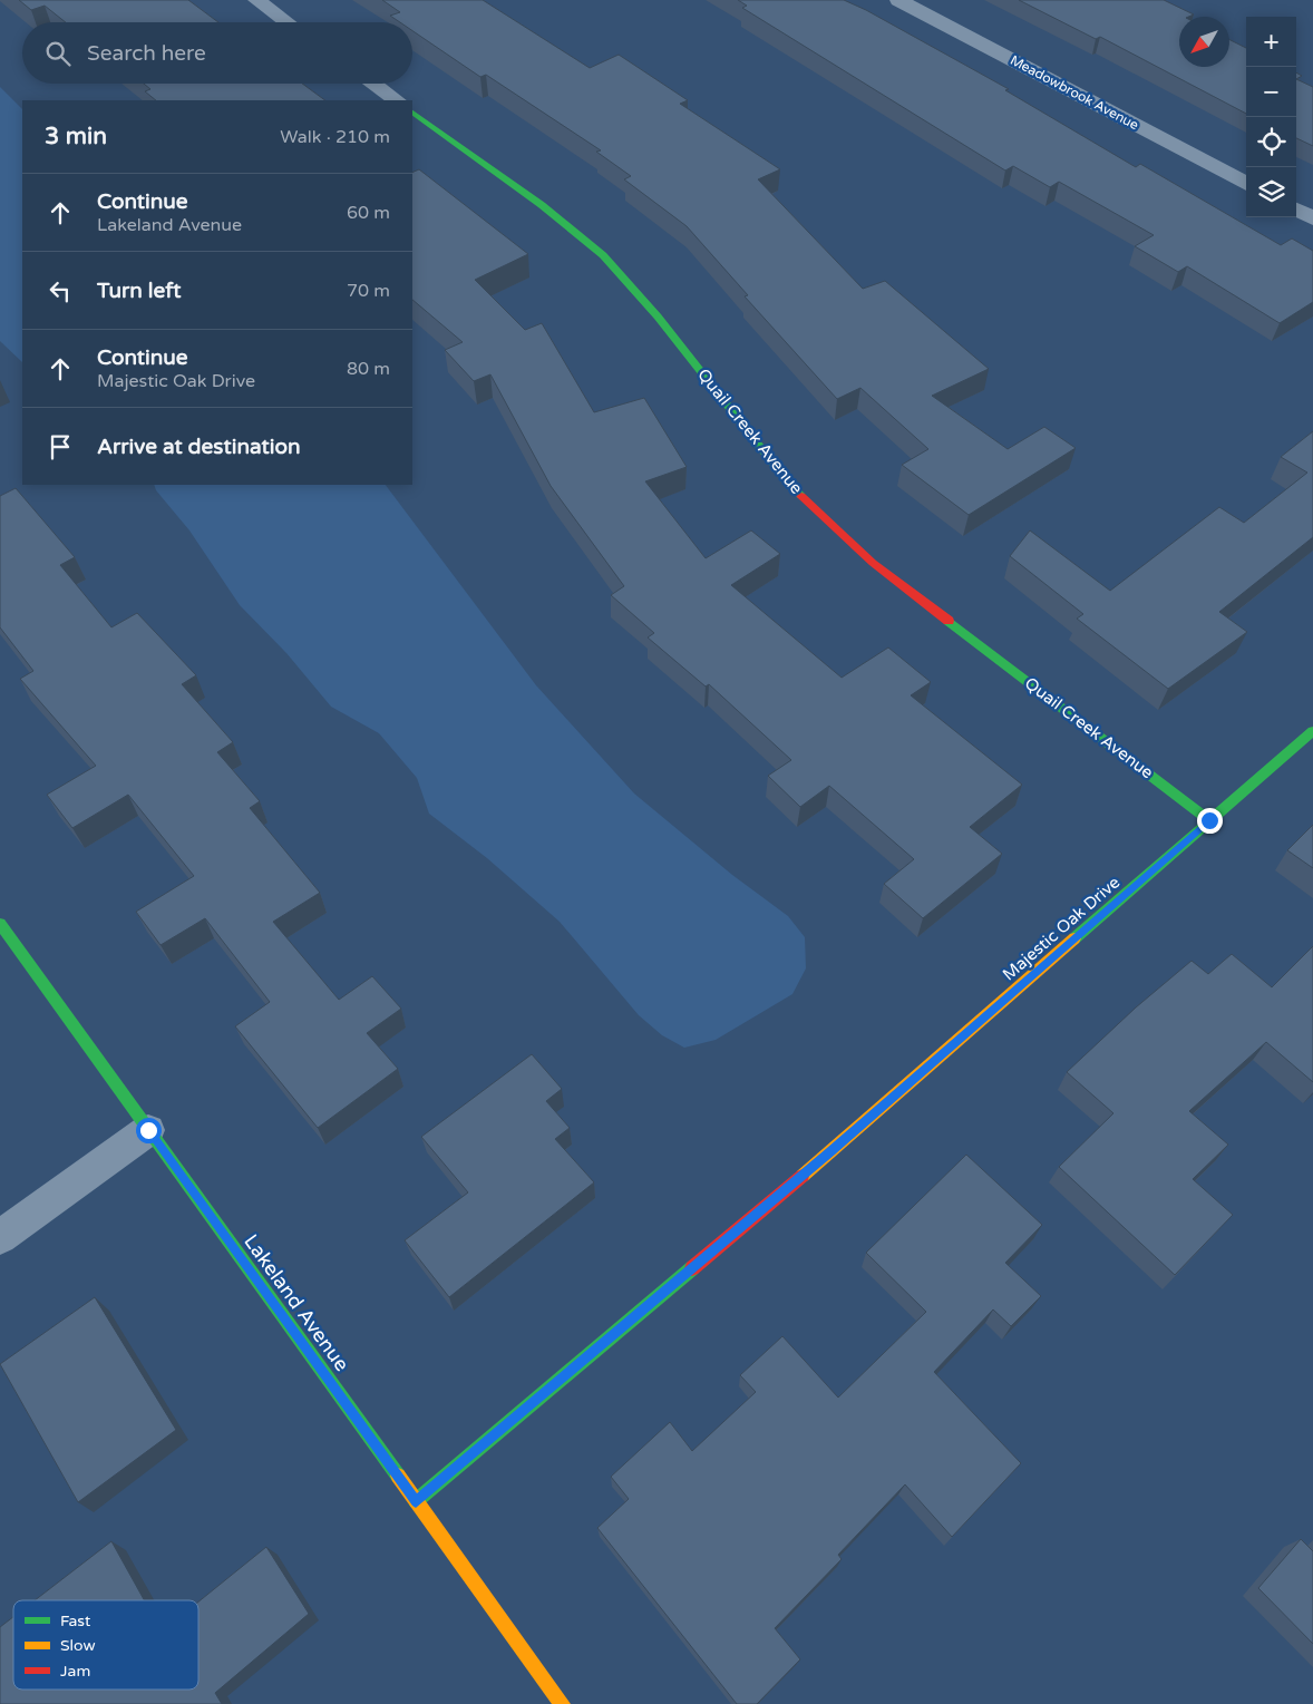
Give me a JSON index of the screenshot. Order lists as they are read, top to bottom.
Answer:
{
  "streets": {
    "street": [
      "Meadowbrook Avenue",
      "Quail Creek Avenue",
      "Majestic Oak Drive",
      "Lakeland Avenue"
    ]
  },
  "crossings": [
    ["Quail Creek Avenue", "Majestic Oak Drive"],
    ["Majestic Oak Drive", "Lakeland Avenue"]
  ],
  "legend": ["Fast", "Slow", "Jam"],
  "north": "bottom left",
  "page": {
    "map_buttons": ["+", "−"],
    "search": "Search here",
    "heading": ["3 min", "Walk · 210 m"],
    "list": [
      ["Continue", "Lakeland Avenue", "60 m"],
      ["Turn left", "70 m"],
      ["Continue", "Majestic Oak Drive", "80 m"],
      "Arrive at destination"
    ]
  }
}
